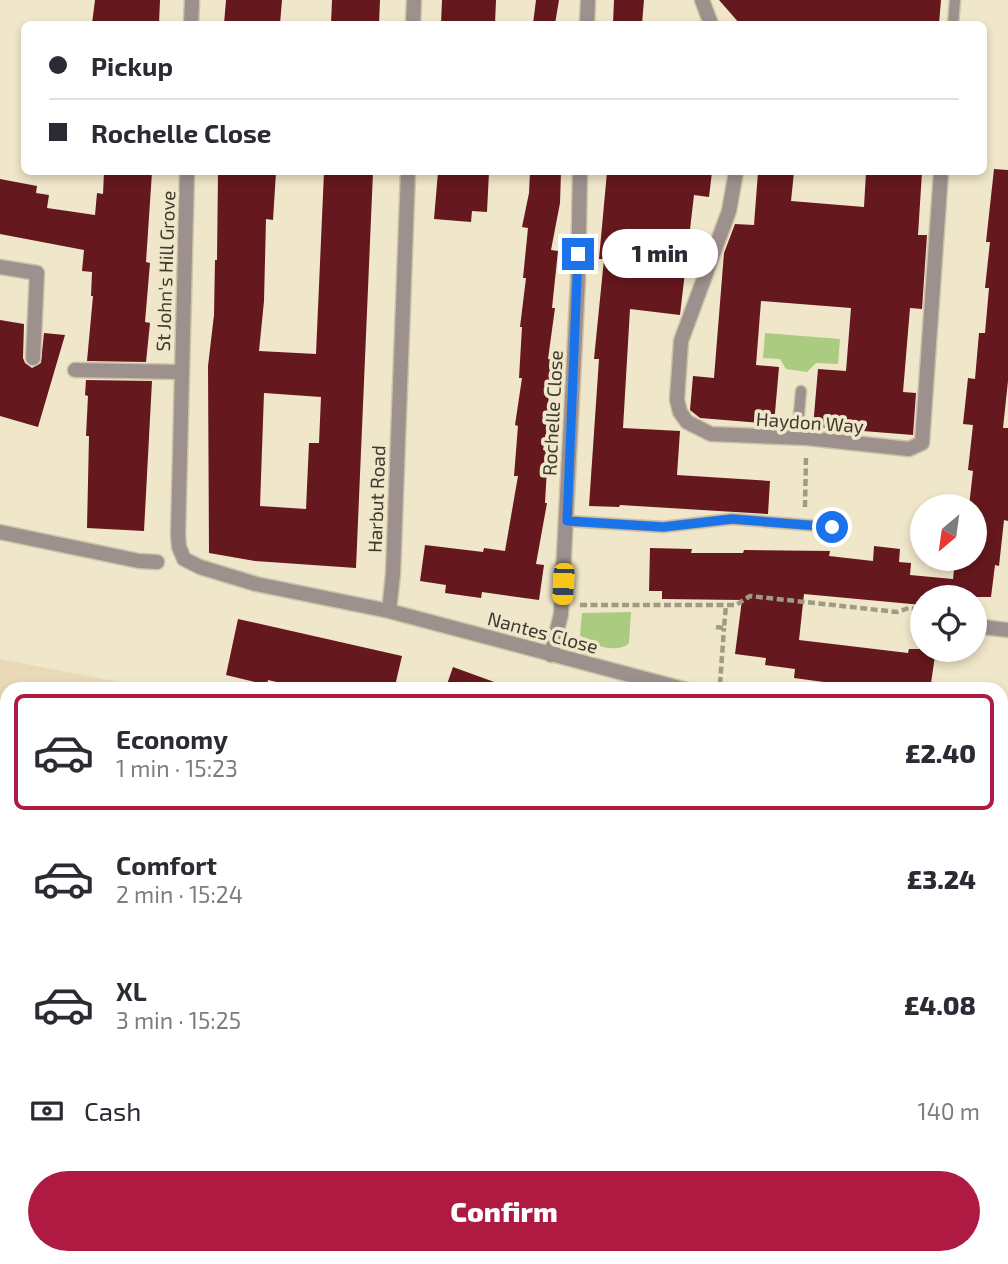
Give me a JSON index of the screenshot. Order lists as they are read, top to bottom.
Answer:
{
  "streets": {
    "street": [
      "St John's Hill Grove",
      "Rochelle Close",
      "Haydon Way",
      "Harbut Road",
      "Nantes Close"
    ]
  },
  "crossings": [
    ["St John's Hill Grove", "Harbut Road"],
    ["St John's Hill Grove", "Nantes Close"],
    ["Rochelle Close", "Nantes Close"],
    ["Harbut Road", "Nantes Close"]
  ],
  "north": "bottom left",
  "page": {
    "banner": ["Pickup", "Rochelle Close"],
    "bubble": "1 min",
    "list": [
      {
        "name": "Economy",
        "note": "1 min · 15:23",
        "value": "£2.40"
      },
      {
        "name": "Comfort",
        "note": "2 min · 15:24",
        "value": "£3.24"
      },
      {
        "name": "XL",
        "note": "3 min · 15:25",
        "value": "£4.08"
      }
    ],
    "pay": ["Cash", "140 m"],
    "buttons": "Confirm"
  }
}
